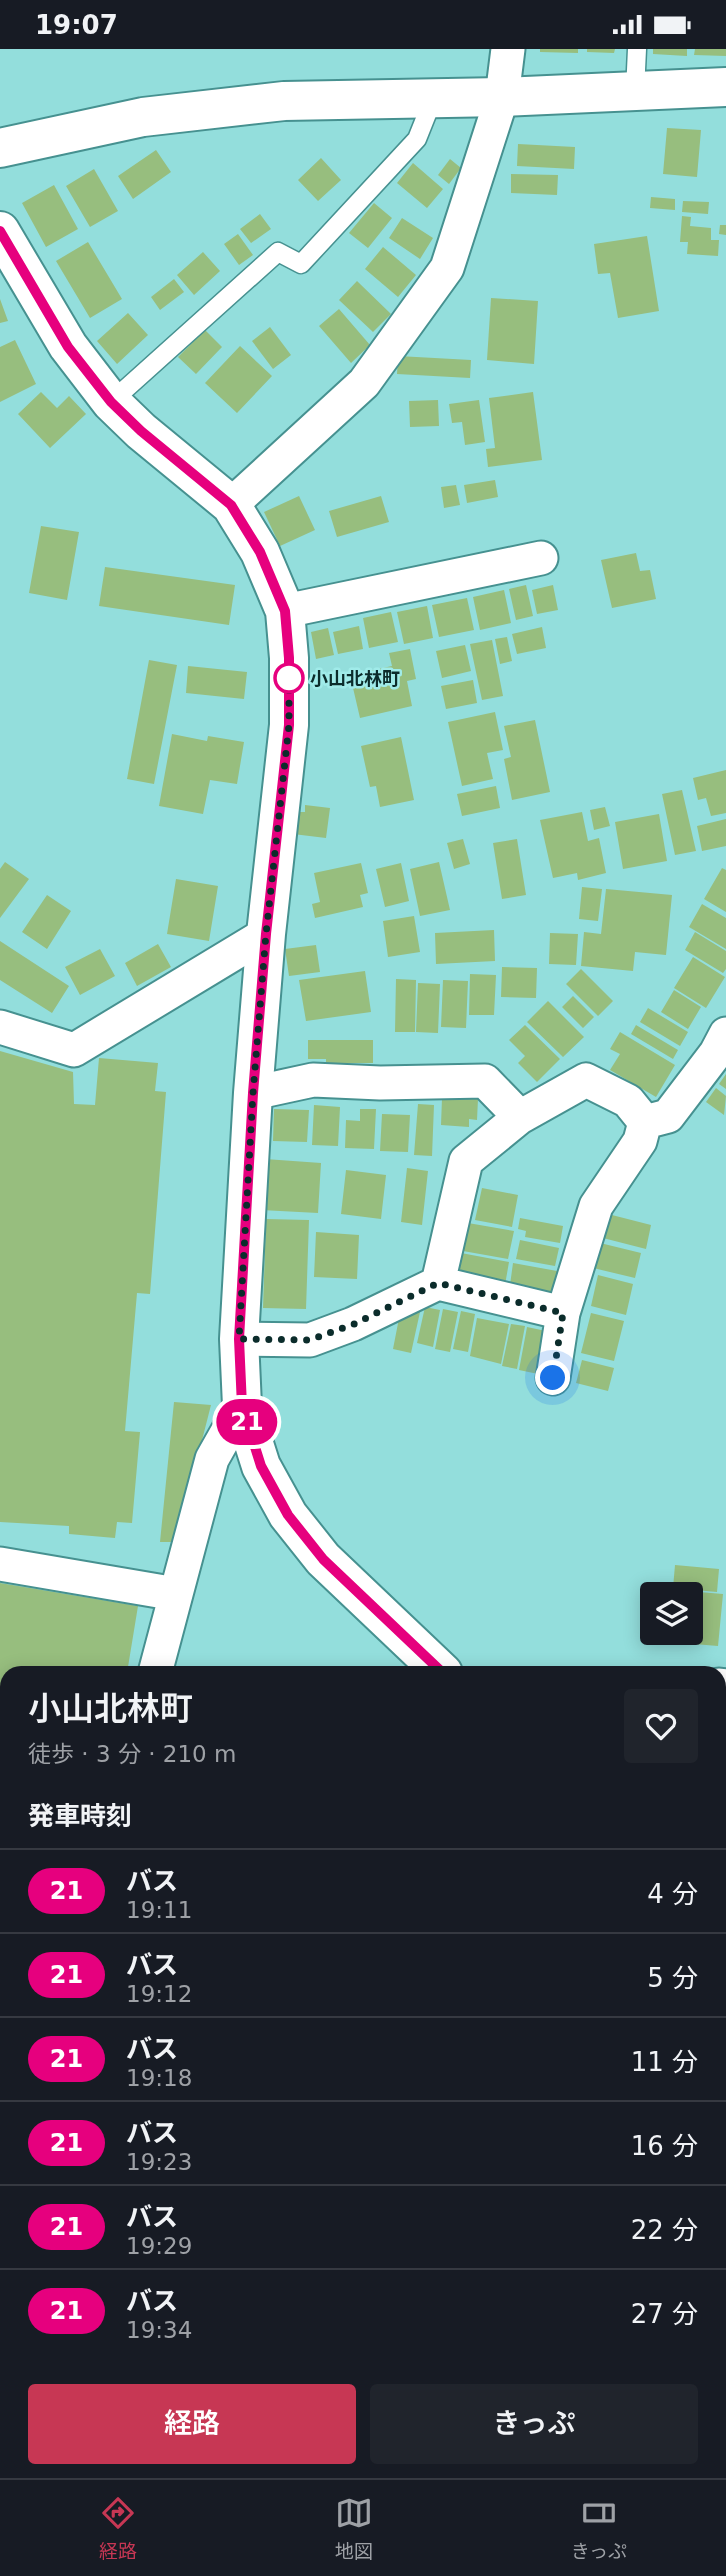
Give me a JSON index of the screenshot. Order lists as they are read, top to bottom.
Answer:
{
  "places": ["小山北林町"],
  "lines": ["bus line 21"],
  "page": {
    "status": "19:07",
    "on_map": "21",
    "heading": [
      ["小山北林町", "徒歩 · 3 分 · 210 m"],
      "発車時刻"
    ],
    "list": [
      {
        "mark": "21",
        "name": "バス",
        "note": "19:11",
        "value": "4 分"
      },
      {
        "mark": "21",
        "name": "バス",
        "note": "19:12",
        "value": "5 分"
      },
      {
        "mark": "21",
        "name": "バス",
        "note": "19:18",
        "value": "11 分"
      },
      {
        "mark": "21",
        "name": "バス",
        "note": "19:23",
        "value": "16 分"
      },
      {
        "mark": "21",
        "name": "バス",
        "note": "19:29",
        "value": "22 分"
      },
      {
        "mark": "21",
        "name": "バス",
        "note": "19:34",
        "value": "27 分"
      }
    ],
    "buttons": ["経路", "きっぷ"],
    "tabs": ["経路", "地図", "きっぷ"]
  }
}
